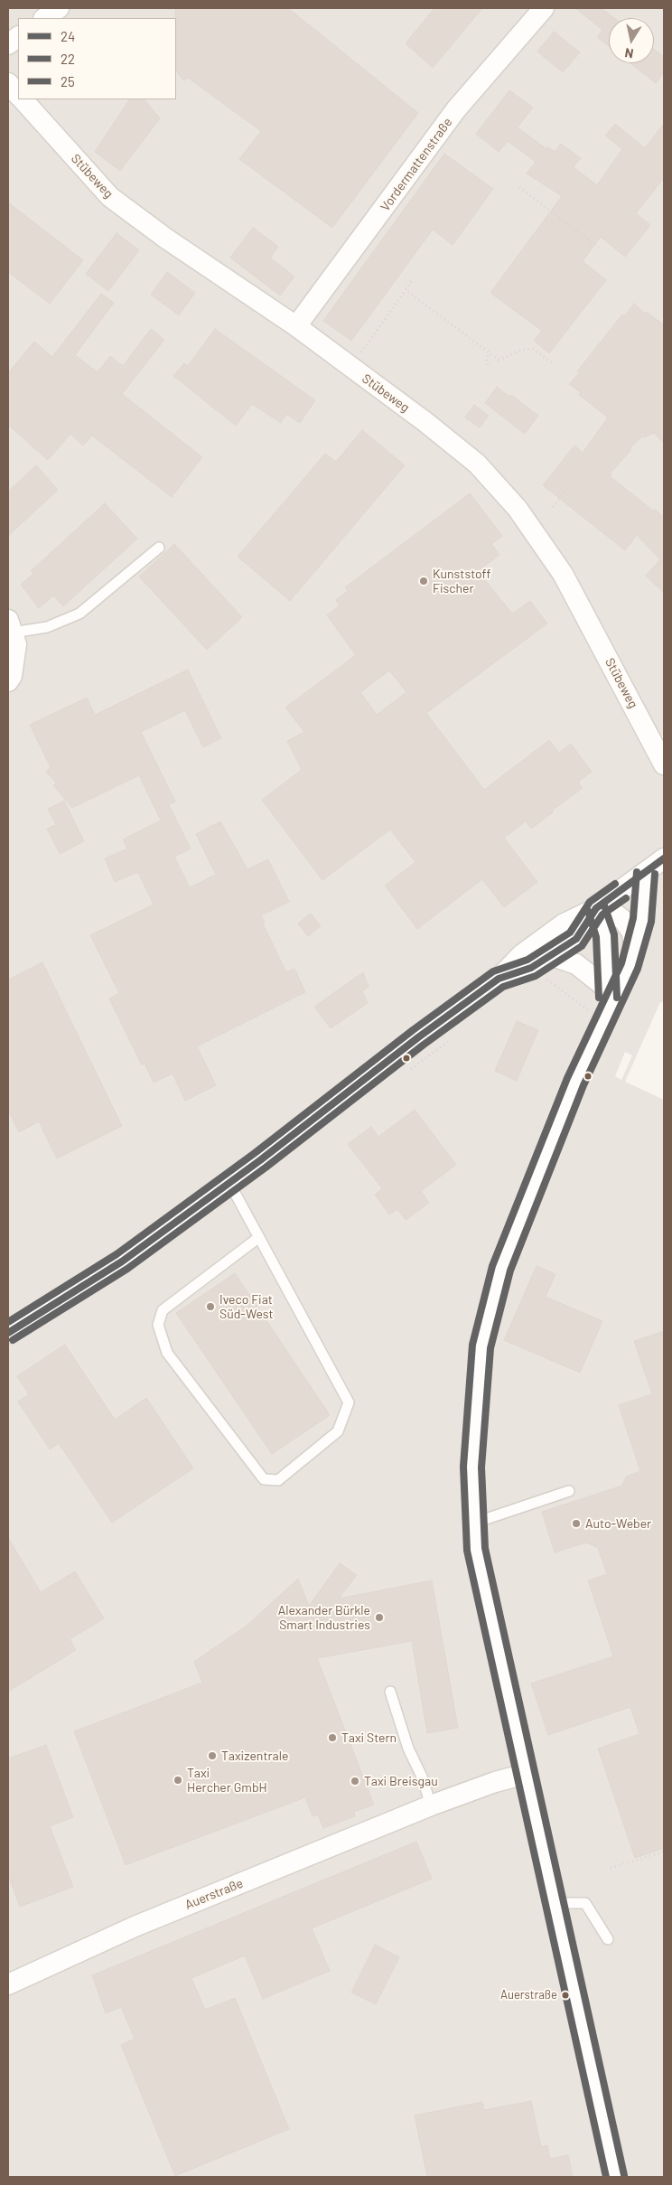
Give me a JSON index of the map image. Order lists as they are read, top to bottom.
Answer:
{
  "streets": {
    "street": ["Vordermattenstraße", "Stübeweg", "Auerstraße"]
  },
  "crossings": [
    ["Vordermattenstraße", "Stübeweg"]
  ],
  "places": [
    "Kunststoff Fischer",
    "Iveco Fiat Süd-West",
    "Auto-Weber",
    "Alexander Bürkle Smart Industries",
    "Taxi Stern",
    "Taxizentrale",
    "Taxi Hercher GmbH",
    "Taxi Breisgau",
    "Auerstraße"
  ],
  "lines": ["transit line 24", "transit line 25", "transit line 22"],
  "legend": ["24", "22", "25"],
  "north": "bottom"
}
